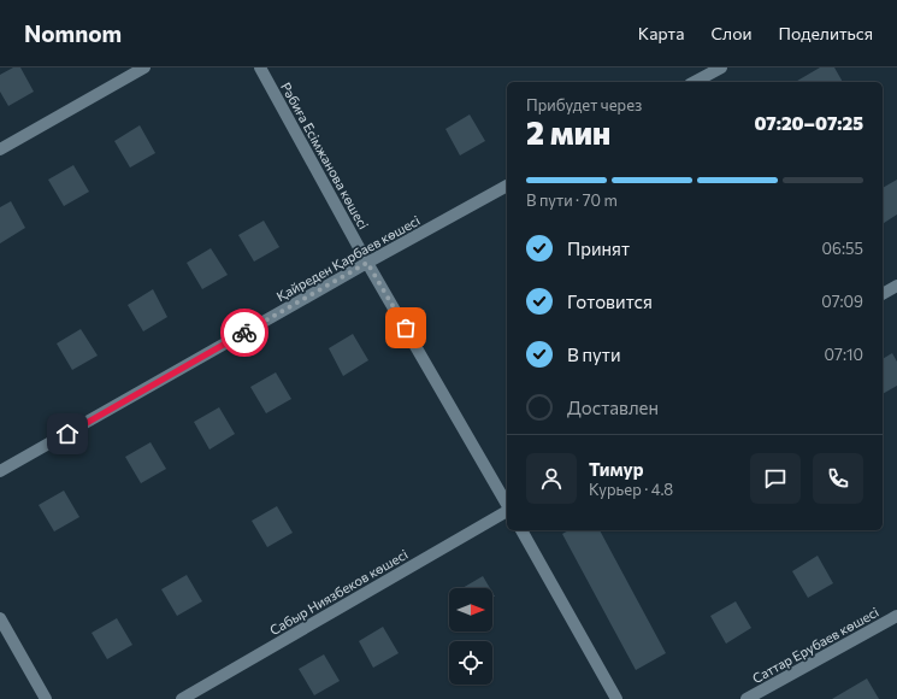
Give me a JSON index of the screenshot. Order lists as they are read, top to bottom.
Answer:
{
  "streets": {
    "street": [
      "Рәбиға Есімжанова көшесі",
      "Қайреден Қарбаев көшесі",
      "Сабыр Ниязбеков көшесі",
      "Саттар Ерубаев көшесі"
    ]
  },
  "crossings": [
    ["Рәбиға Есімжанова көшесі", "Қайреден Қарбаев көшесі"]
  ],
  "north": "right",
  "page": {
    "header": "Nomnom",
    "nav": ["Карта", "Слои", "Поделиться"],
    "heading": ["2 мин", "Прибудет через", "07:20–07:25"],
    "panel": ["Тимур", "Курьер · 4.8"],
    "bar": "В пути · 70 m",
    "list": [
      ["Принят", "06:55"],
      ["Готовится", "07:09"],
      ["В пути", "07:10"],
      "Доставлен"
    ]
  }
}
